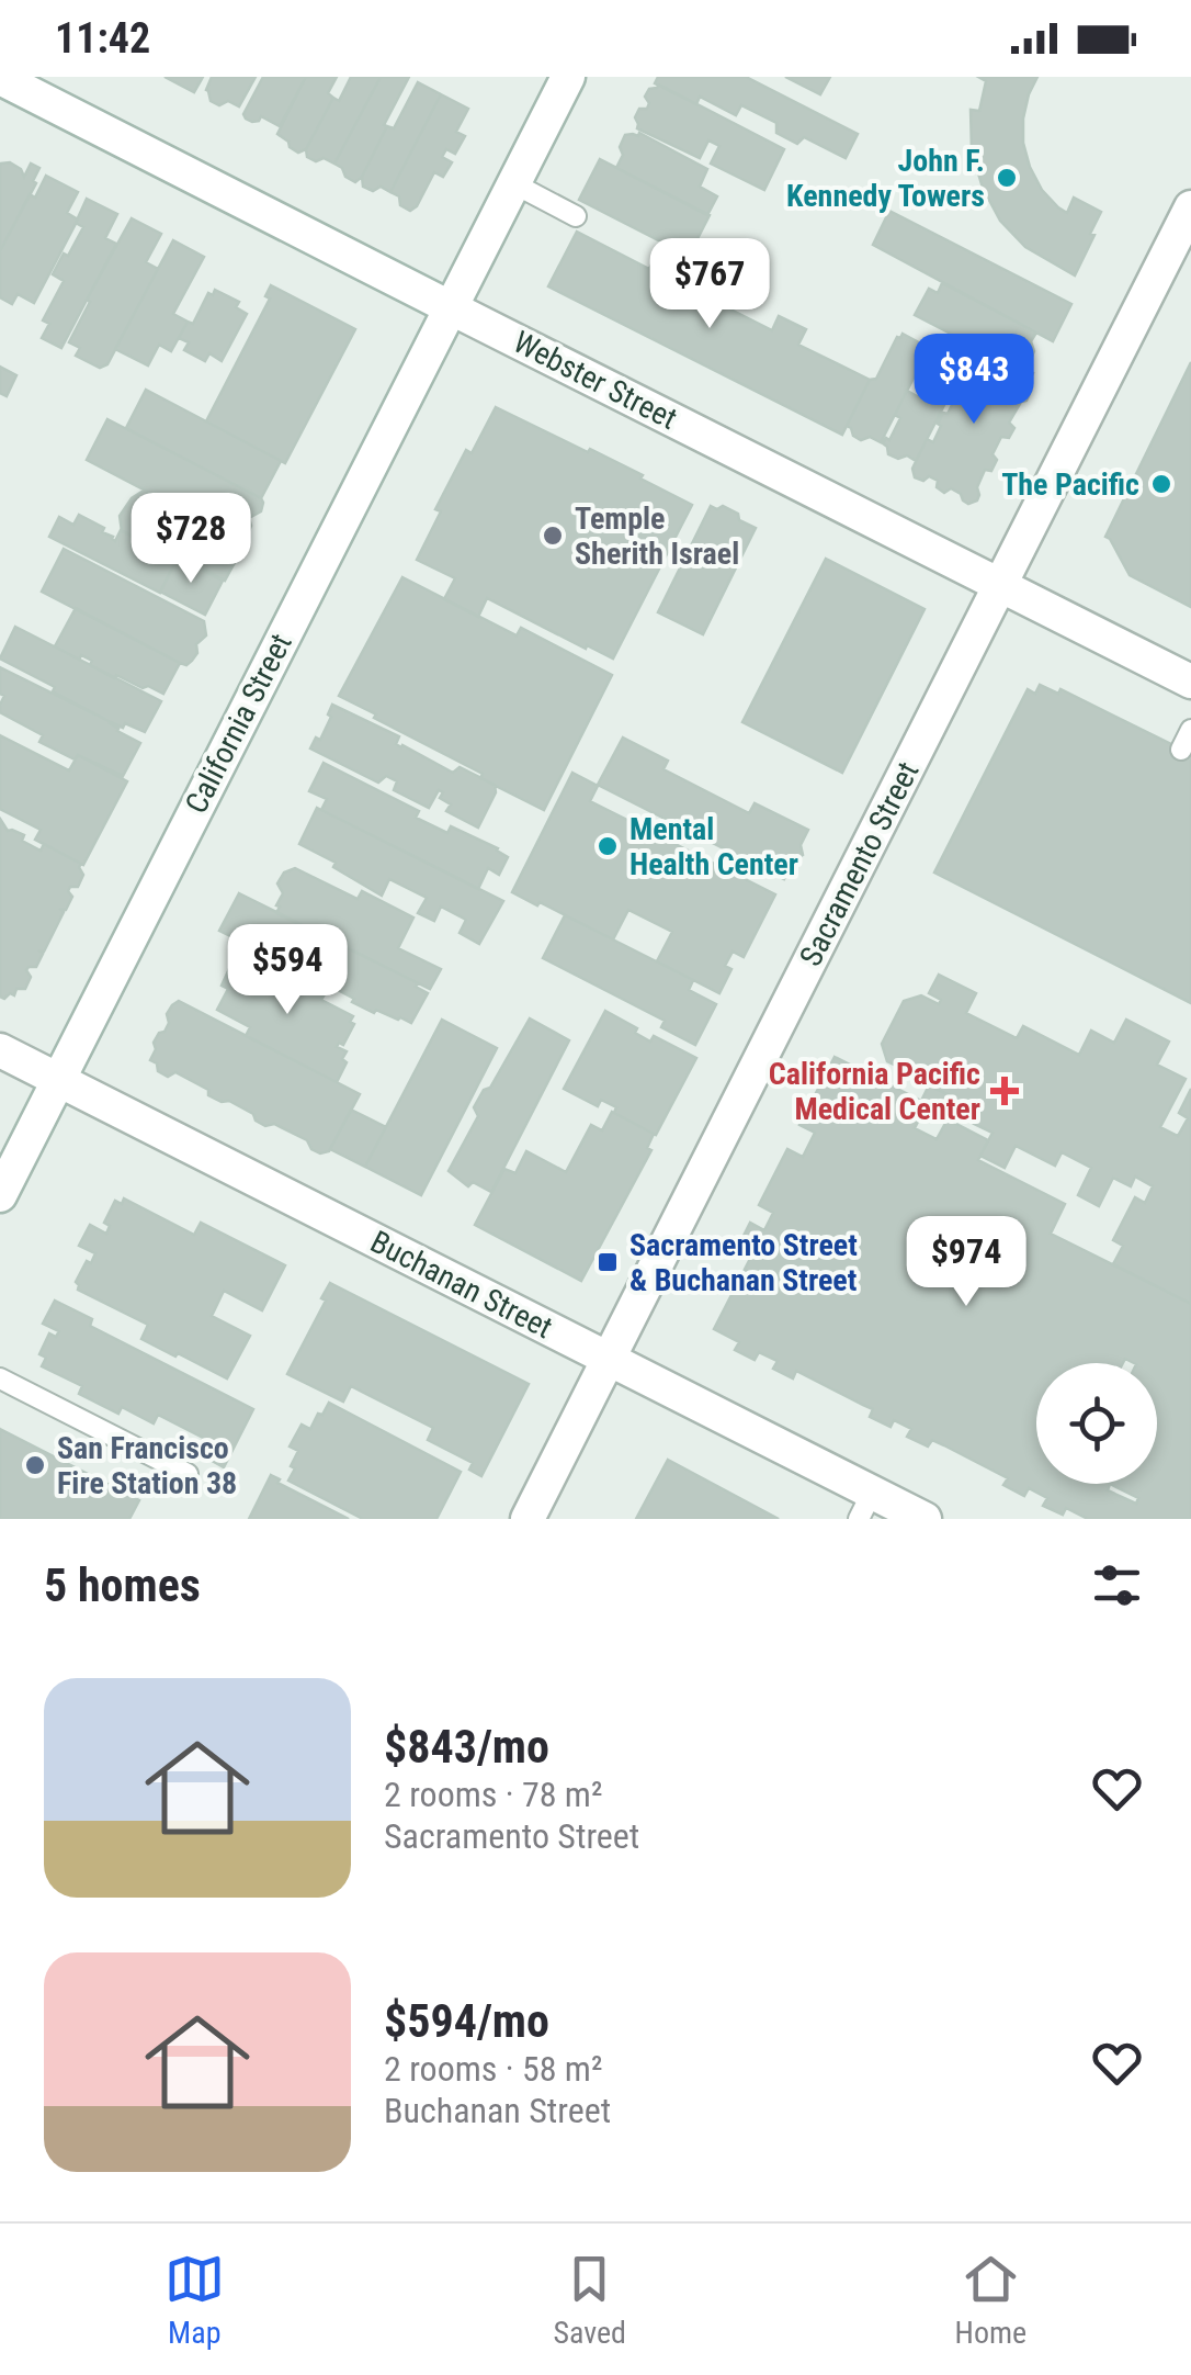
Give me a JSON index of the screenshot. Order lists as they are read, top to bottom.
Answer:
{
  "streets": {
    "street": [
      "Webster Street",
      "California Street",
      "Sacramento Street",
      "Buchanan Street"
    ]
  },
  "crossings": [
    ["Webster Street", "California Street"],
    ["Webster Street", "Sacramento Street"],
    ["California Street", "Buchanan Street"],
    ["Sacramento Street", "Buchanan Street"]
  ],
  "places": {
    "other": [
      "John F. Kennedy Towers",
      "The Pacific",
      "Temple Sherith Israel",
      "Mental Health Center",
      "San Francisco Fire Station 38"
    ],
    "health": ["California Pacific Medical Center"],
    "transit": ["Sacramento Street & Buchanan Street"]
  },
  "page": {
    "status": "11:42",
    "price": [
      "$767",
      "$843",
      "$728",
      "$594",
      "$974"
    ],
    "heading": "5 homes",
    "list": [
      {
        "name": "$843/mo",
        "note": "2 rooms · 78 m² · Sacramento Street"
      },
      {
        "name": "$594/mo",
        "note": "2 rooms · 58 m² · Buchanan Street"
      }
    ],
    "tabs": ["Map", "Saved", "Home"]
  }
}
